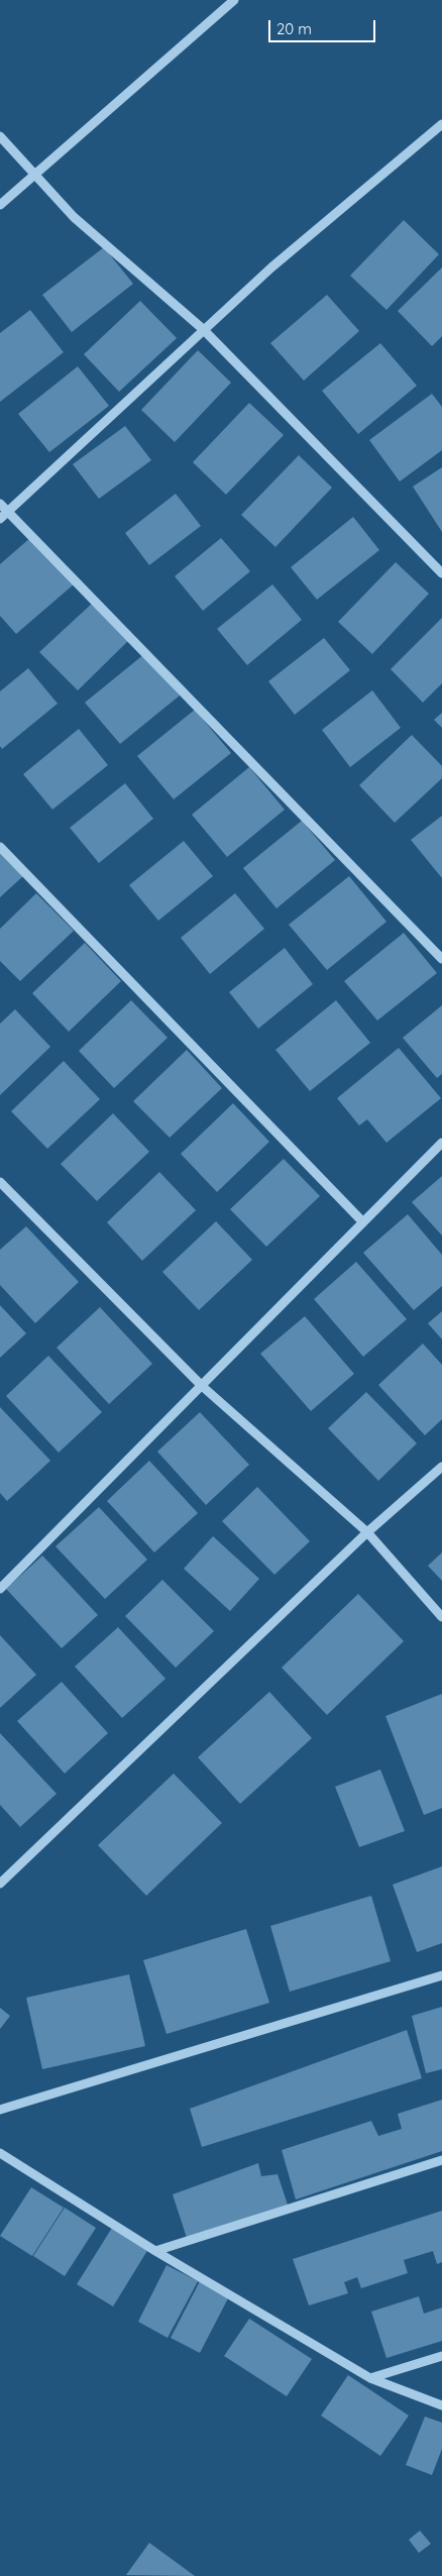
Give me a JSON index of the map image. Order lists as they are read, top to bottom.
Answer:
{
  "scale_bar": "20 m"
}
